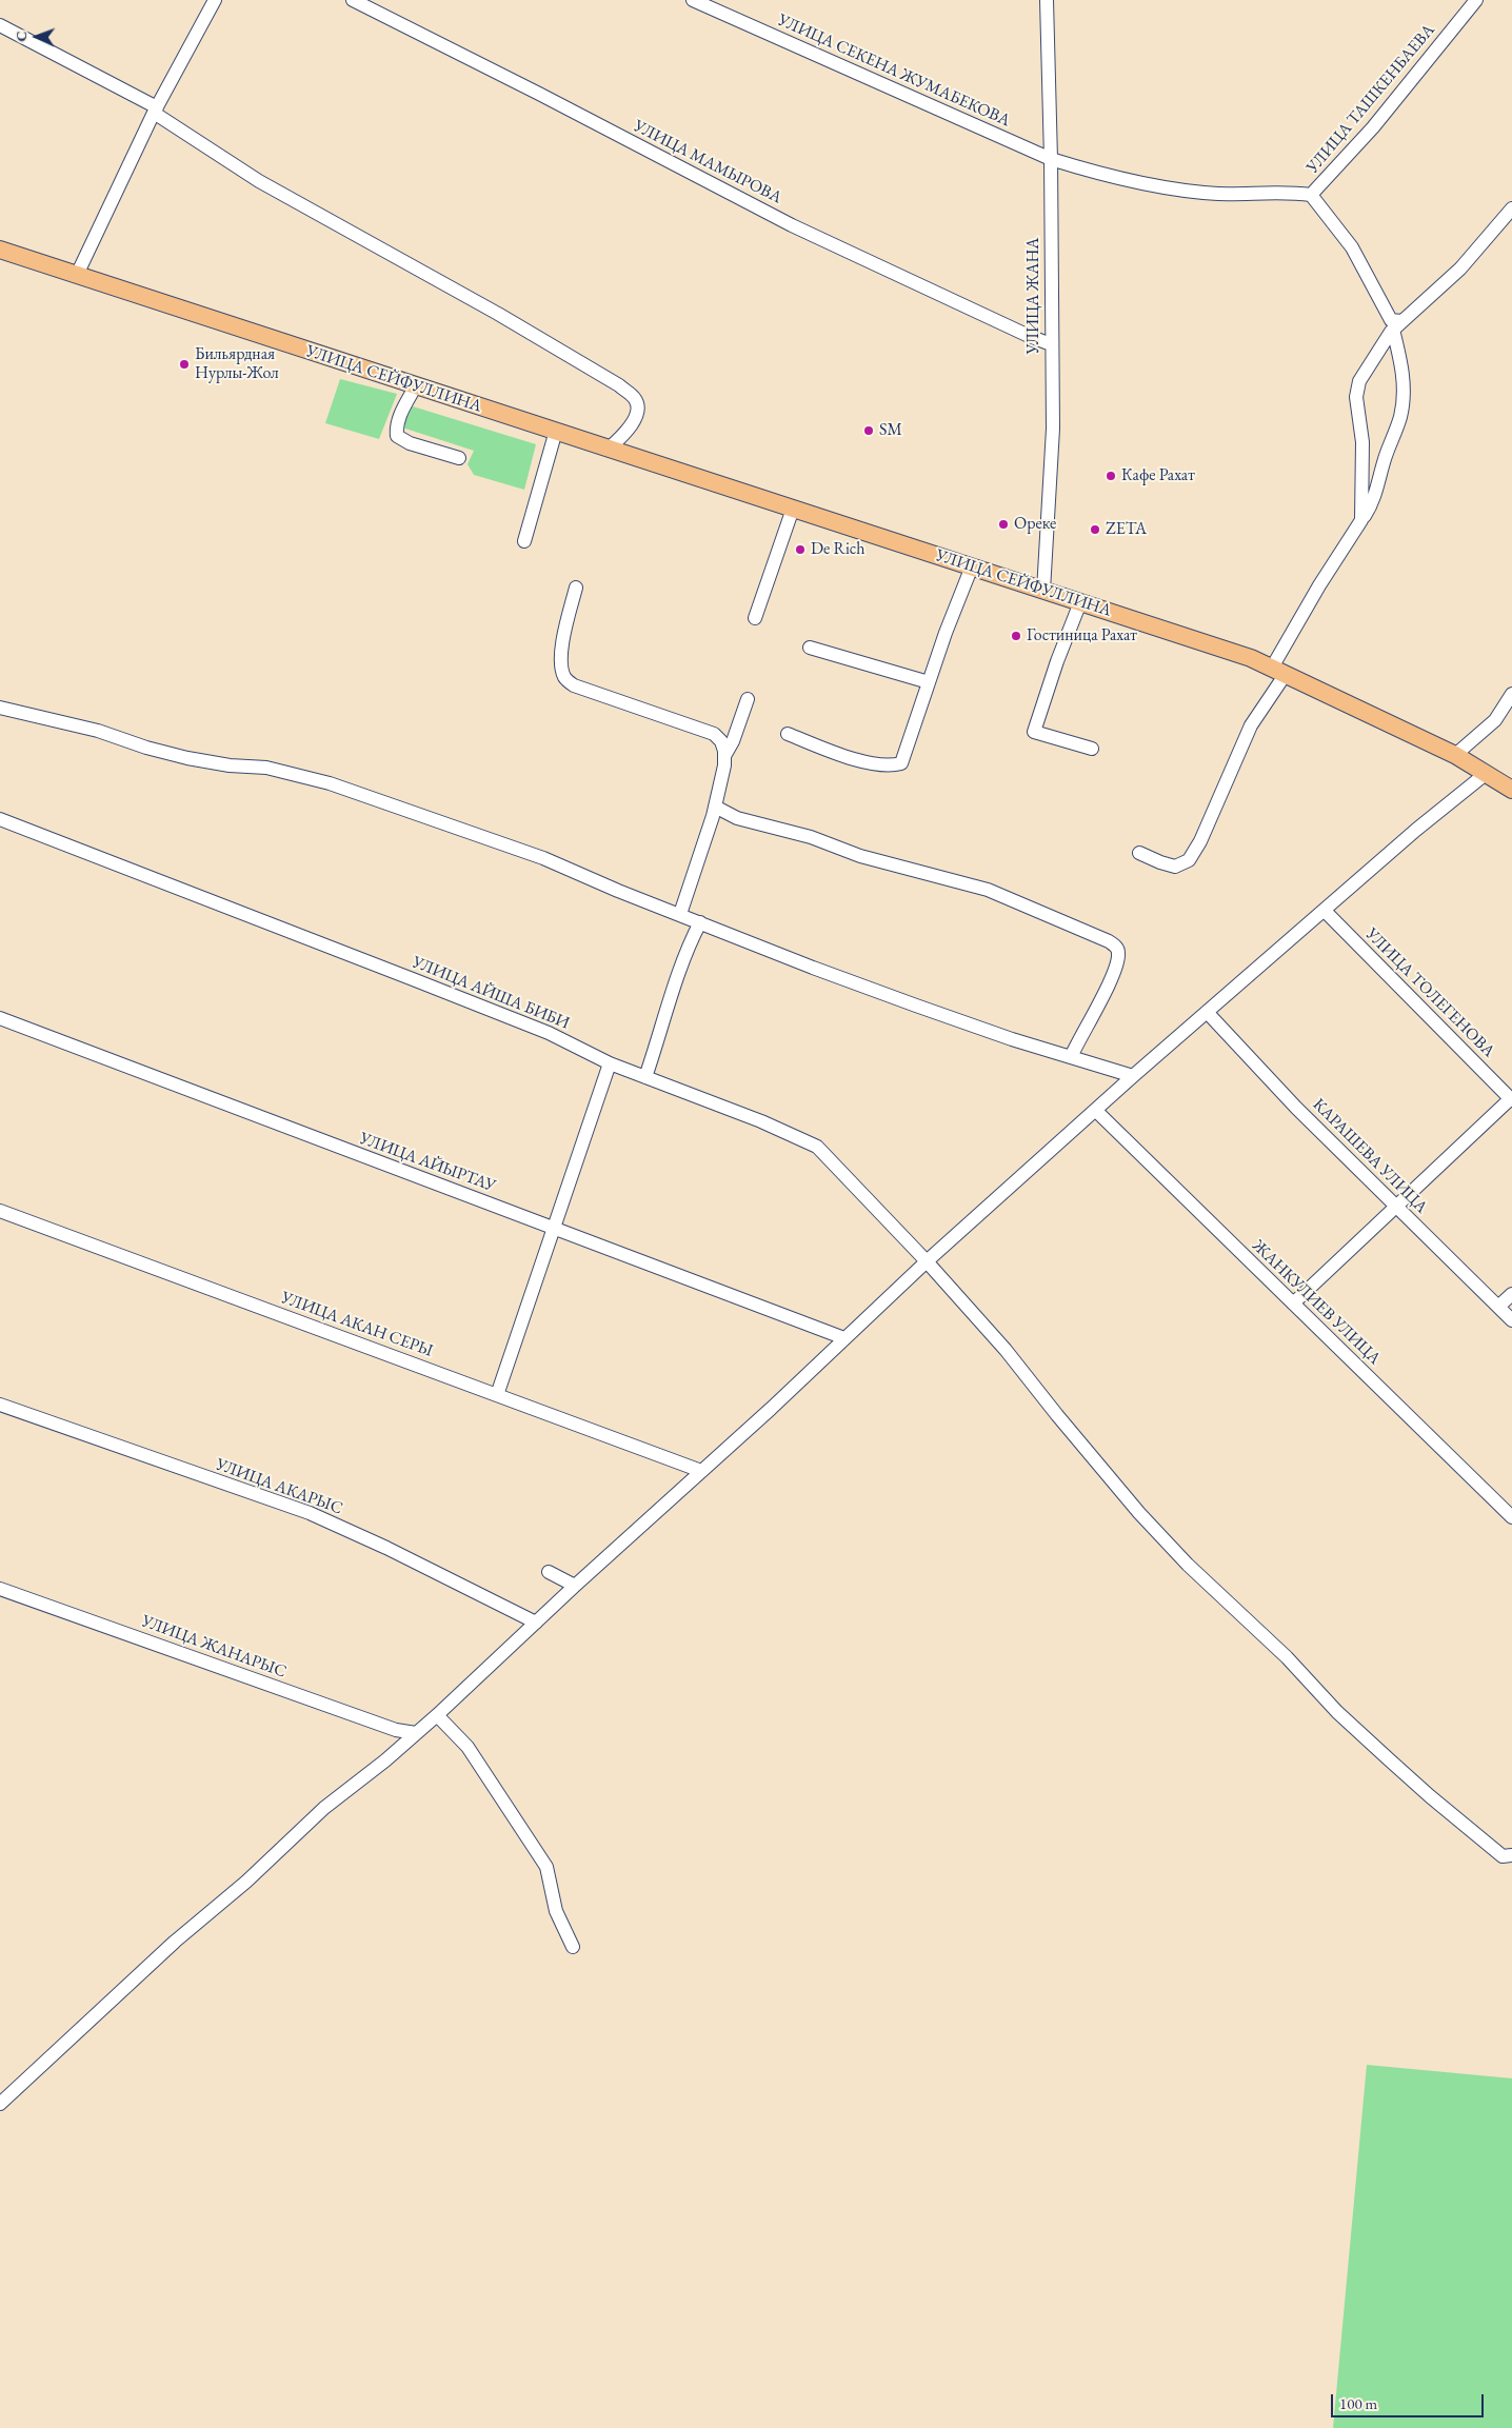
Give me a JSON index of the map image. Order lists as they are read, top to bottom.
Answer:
{
  "streets": {
    "main road": ["УЛИЦА СЕЙФУЛЛИНА"],
    "street": [
      "УЛИЦА СЕКЕНА ЖУМАБЕКОВА",
      "УЛИЦА ТАШКЕНБАЕВА",
      "УЛИЦА МАМЫРОВА",
      "УЛИЦА ЖАНА",
      "УЛИЦА АЙША БИБИ",
      "УЛИЦА ТОЛЕГЕНОВА",
      "КАРАШЕВА УЛИЦА",
      "УЛИЦА АЙЫРТАУ",
      "ЖАНКУЛИЕВ УЛИЦА",
      "УЛИЦА АКАН СЕРЫ",
      "УЛИЦА АКАРЫС",
      "УЛИЦА ЖАНАРЫС"
    ]
  },
  "crossings": [
    ["УЛИЦА СЕКЕНА ЖУМАБЕКОВА", "УЛИЦА ТАШКЕНБАЕВА"],
    ["УЛИЦА СЕКЕНА ЖУМАБЕКОВА", "УЛИЦА ЖАНА"],
    ["УЛИЦА МАМЫРОВА", "УЛИЦА ЖАНА"],
    ["УЛИЦА ЖАНА", "УЛИЦА СЕЙФУЛЛИНА"]
  ],
  "places": [
    "Бильярдная Нурлы-Жол",
    "SM",
    "Кафе Рахат",
    "Ореке",
    "ZETA",
    "De Rich",
    "Гостиница Рахат"
  ],
  "scale_bar": "100 m",
  "north": "left"
}
